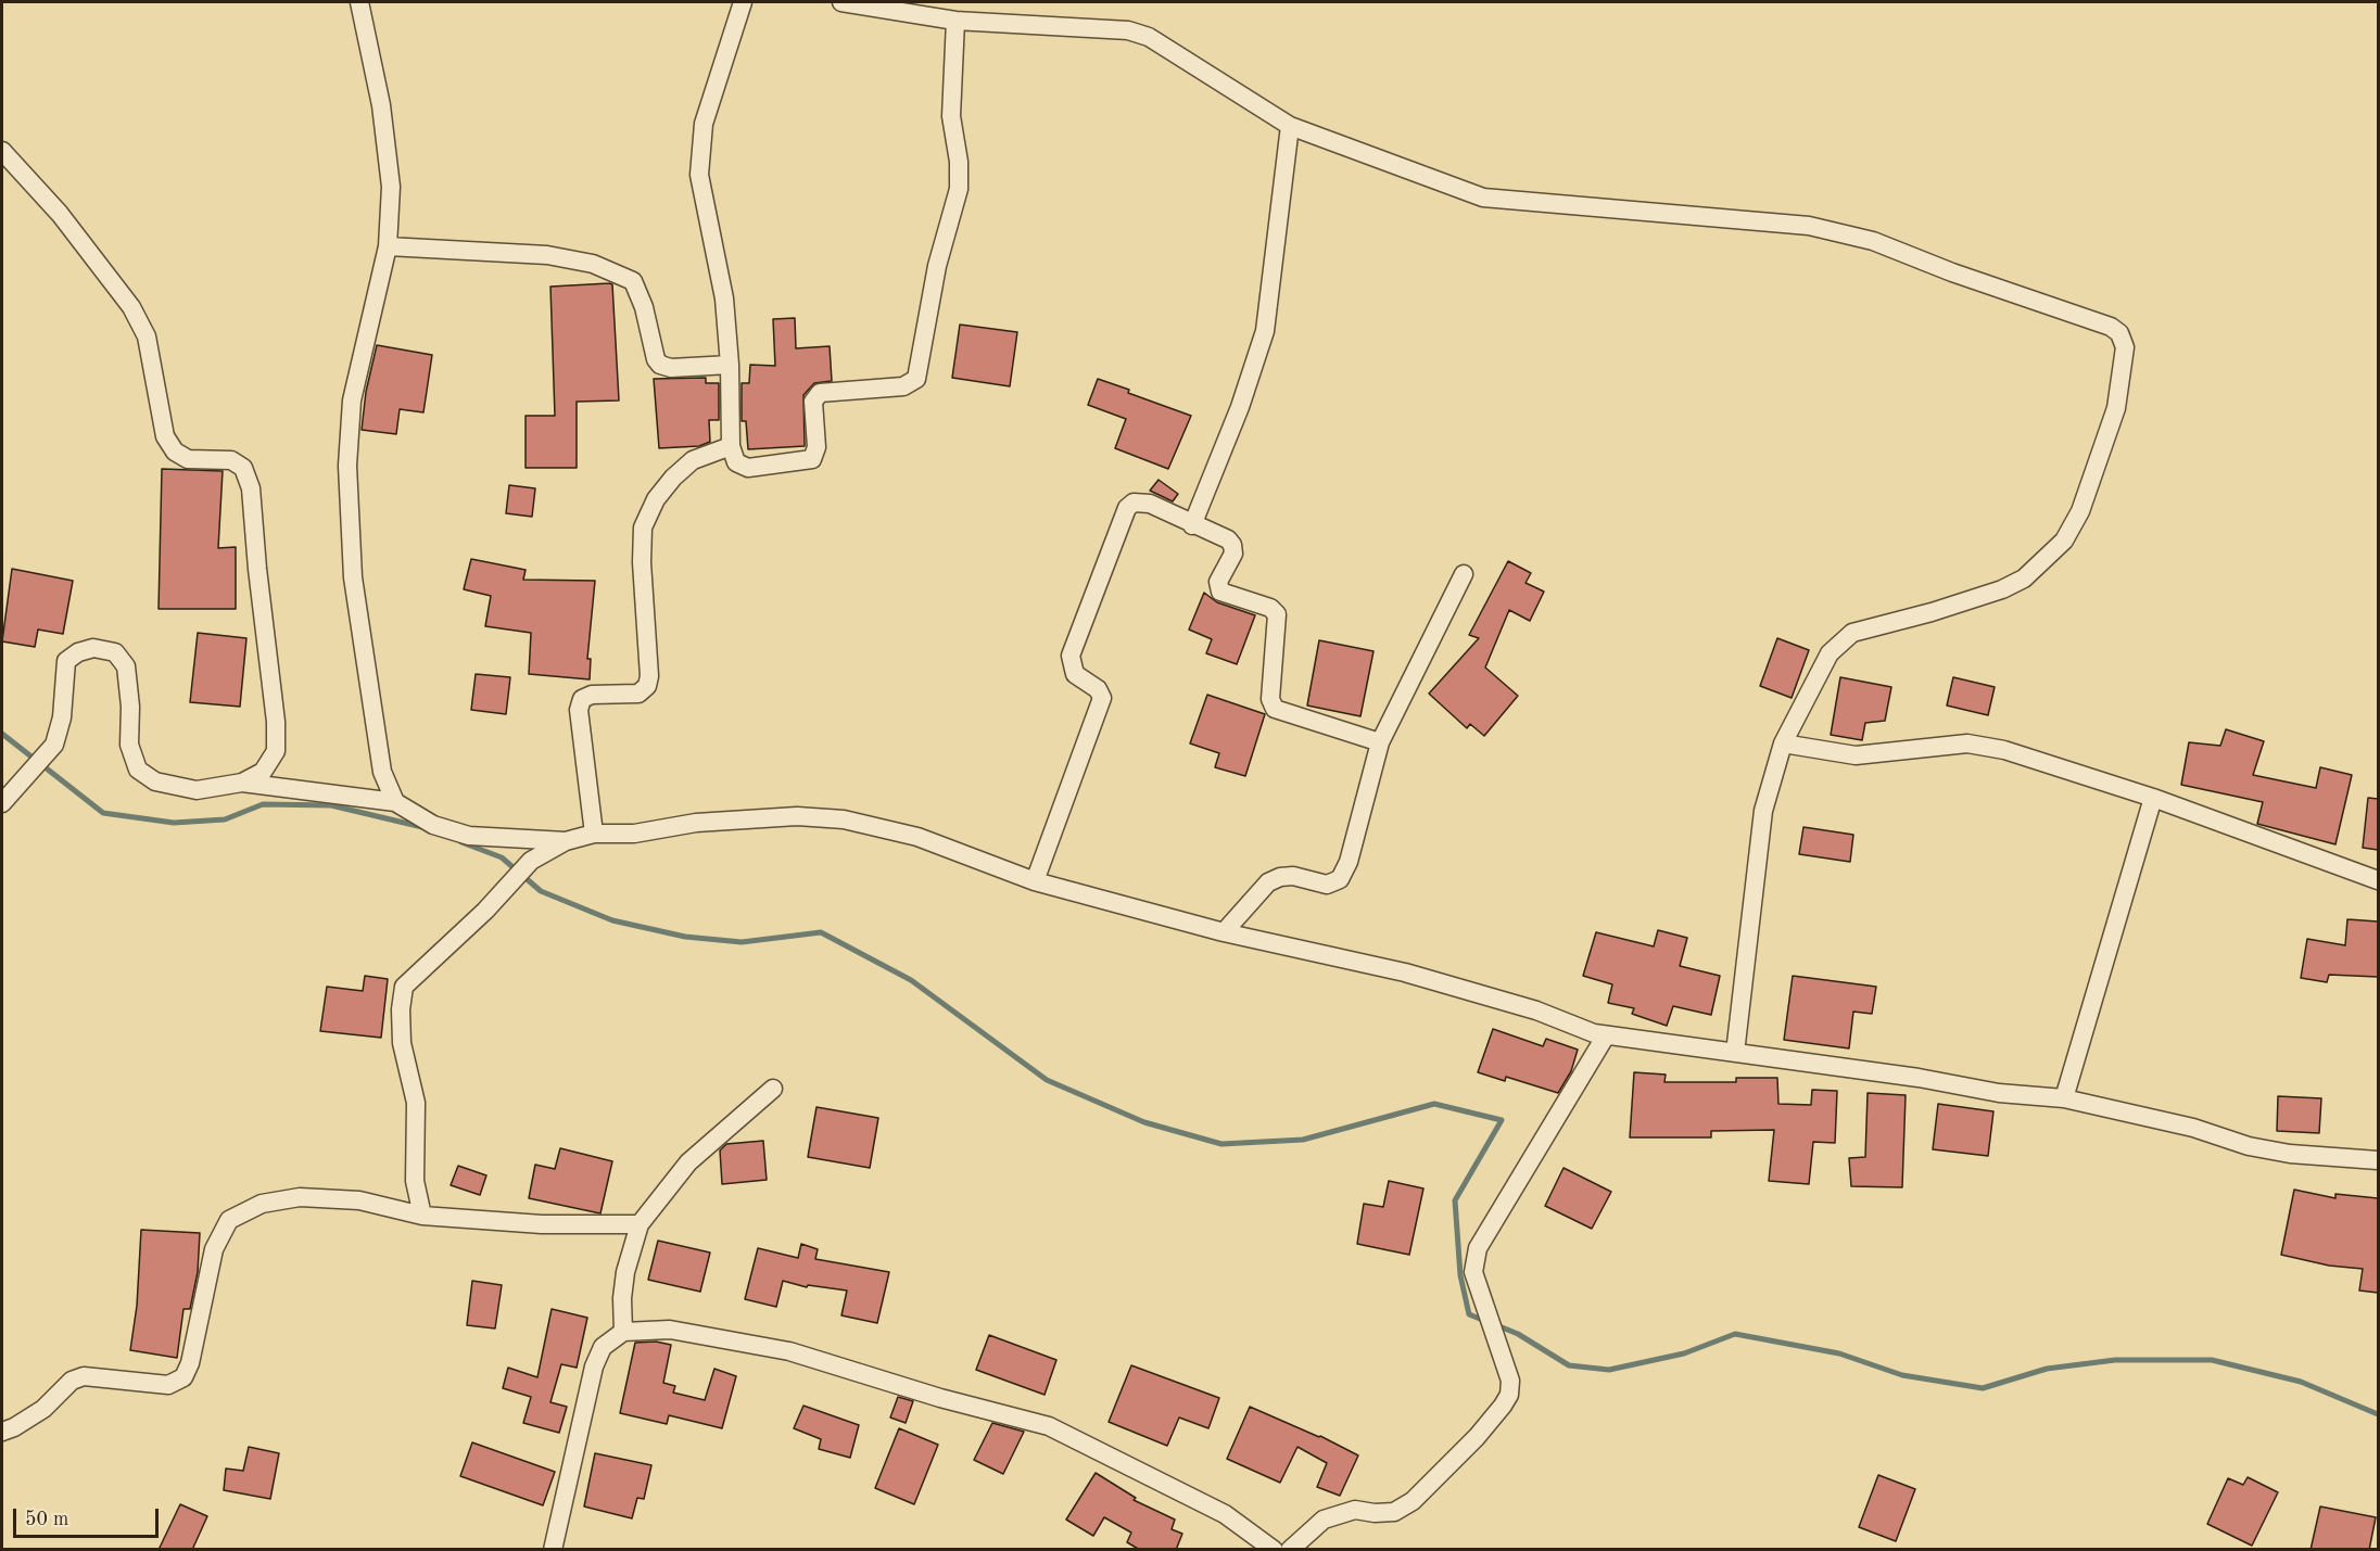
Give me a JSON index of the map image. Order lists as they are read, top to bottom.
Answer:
{
  "scale_bar": "50 m"
}
